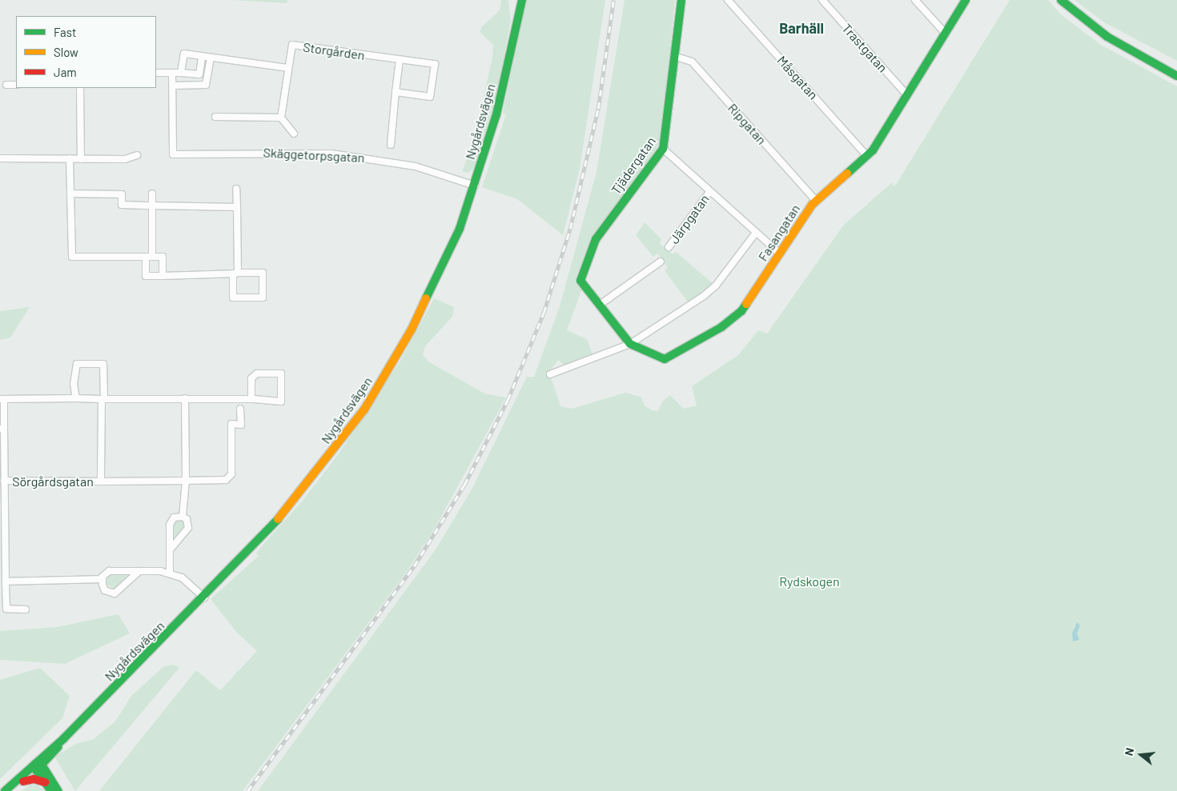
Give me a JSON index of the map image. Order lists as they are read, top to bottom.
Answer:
{
  "streets": {
    "street": [
      "Trastgatan",
      "Storgården",
      "Måsgatan",
      "Nygårdsvägen",
      "Ripgatan",
      "Skäggetorpsgatan",
      "Tjädergatan",
      "Järpgatan",
      "Fasangatan",
      "Sörgårdsgatan"
    ]
  },
  "crossings": [
    ["Trastgatan", "Fasangatan"],
    ["Måsgatan", "Fasangatan"],
    ["Nygårdsvägen", "Skäggetorpsgatan"],
    ["Ripgatan", "Tjädergatan"],
    ["Ripgatan", "Fasangatan"],
    ["Tjädergatan", "Järpgatan"],
    ["Tjädergatan", "Fasangatan"],
    ["Järpgatan", "Fasangatan"]
  ],
  "districts": ["Barhäll"],
  "parks": ["Rydskogen"],
  "legend": ["Fast", "Slow", "Jam"],
  "north": "left"
}
